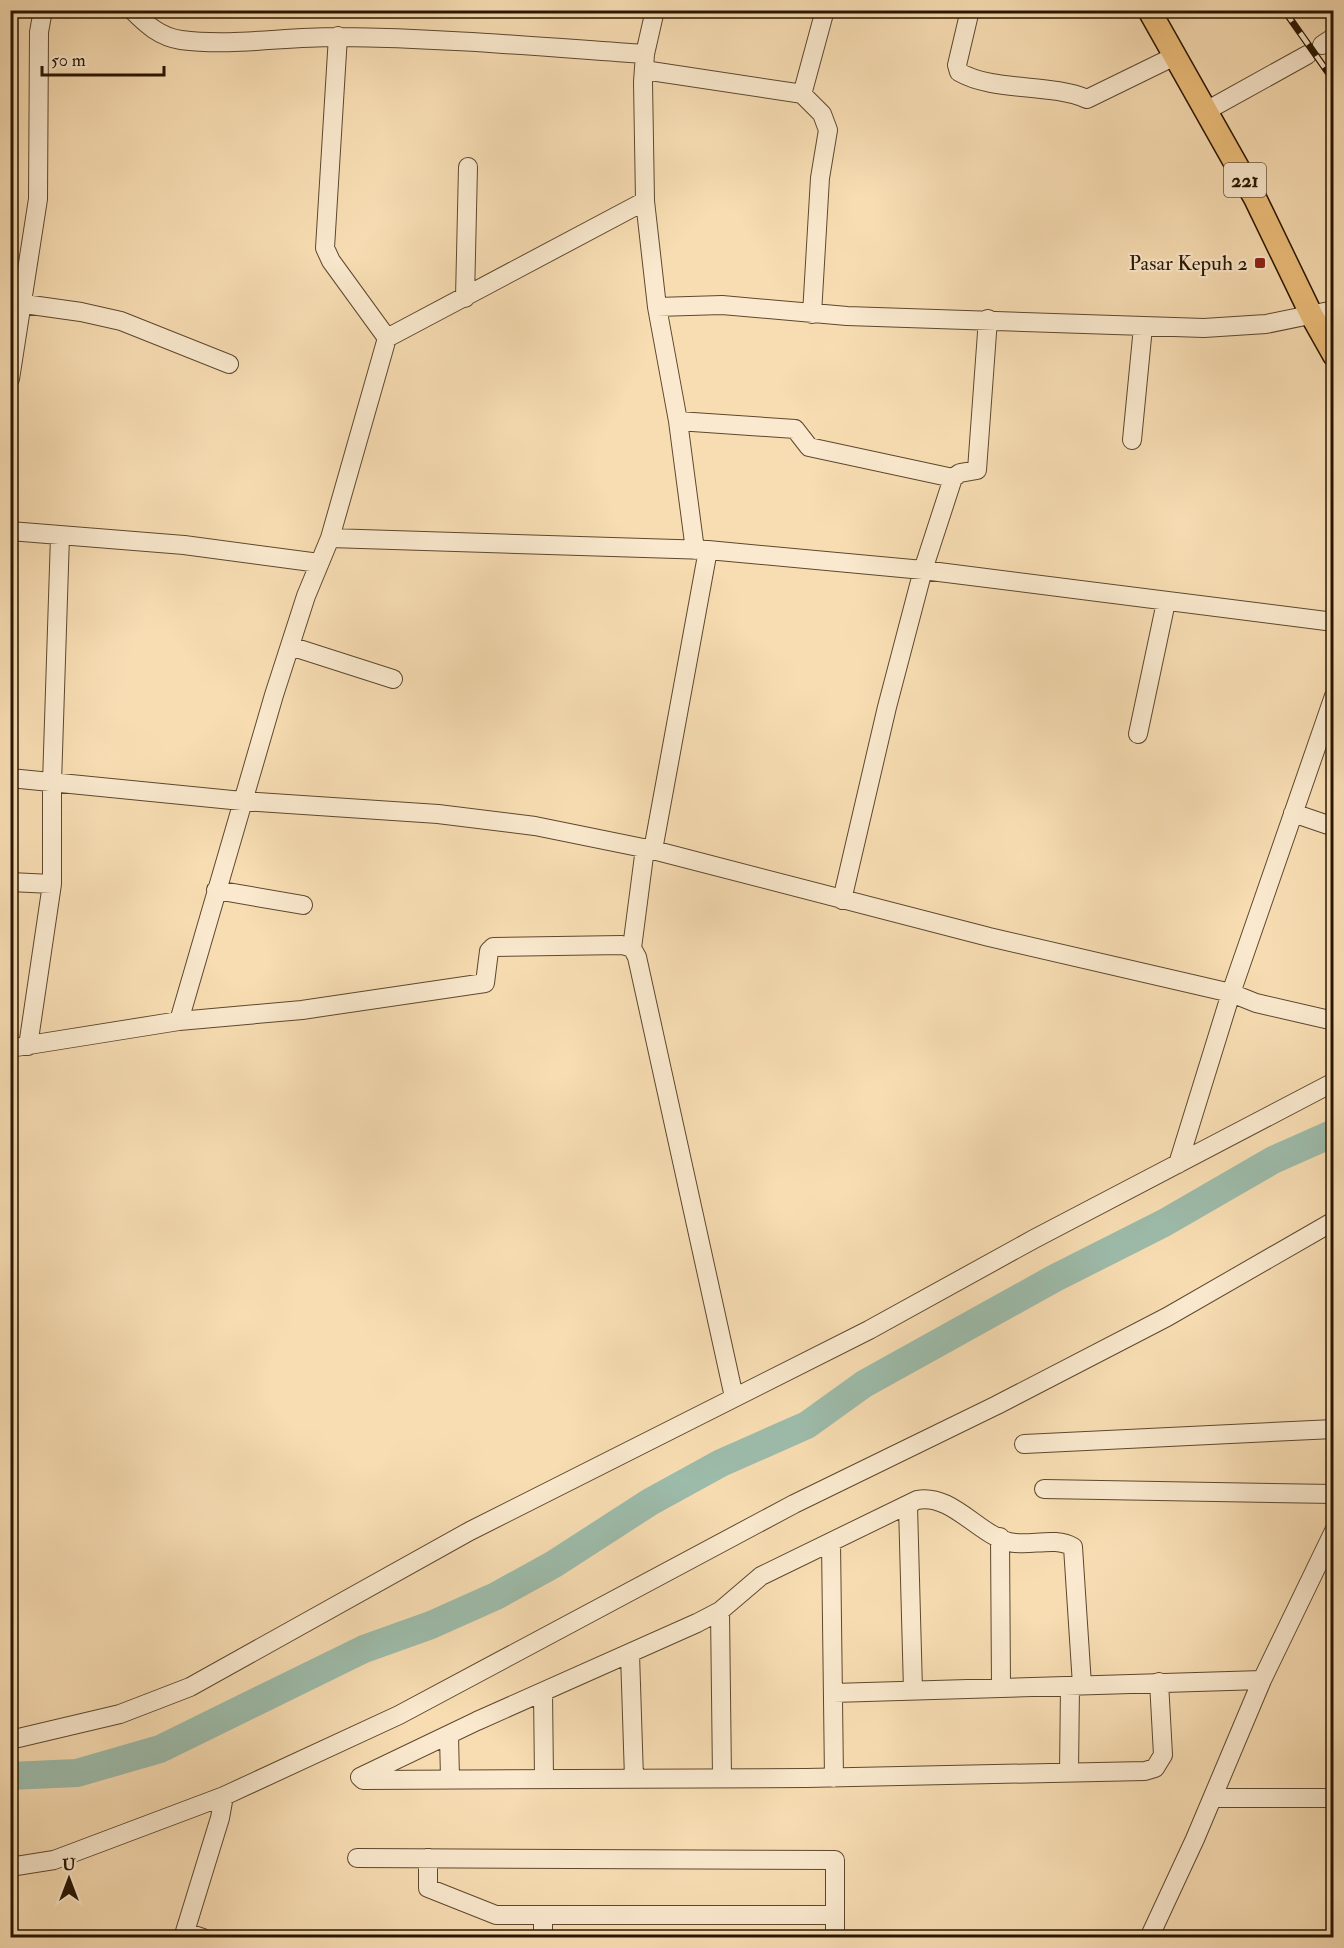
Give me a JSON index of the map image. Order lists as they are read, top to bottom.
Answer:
{
  "streets": {
    "main road": ["221"]
  },
  "places": {
    "transit": ["Pasar Kepuh 2"]
  },
  "scale_bar": "50 m",
  "north": "top"
}
